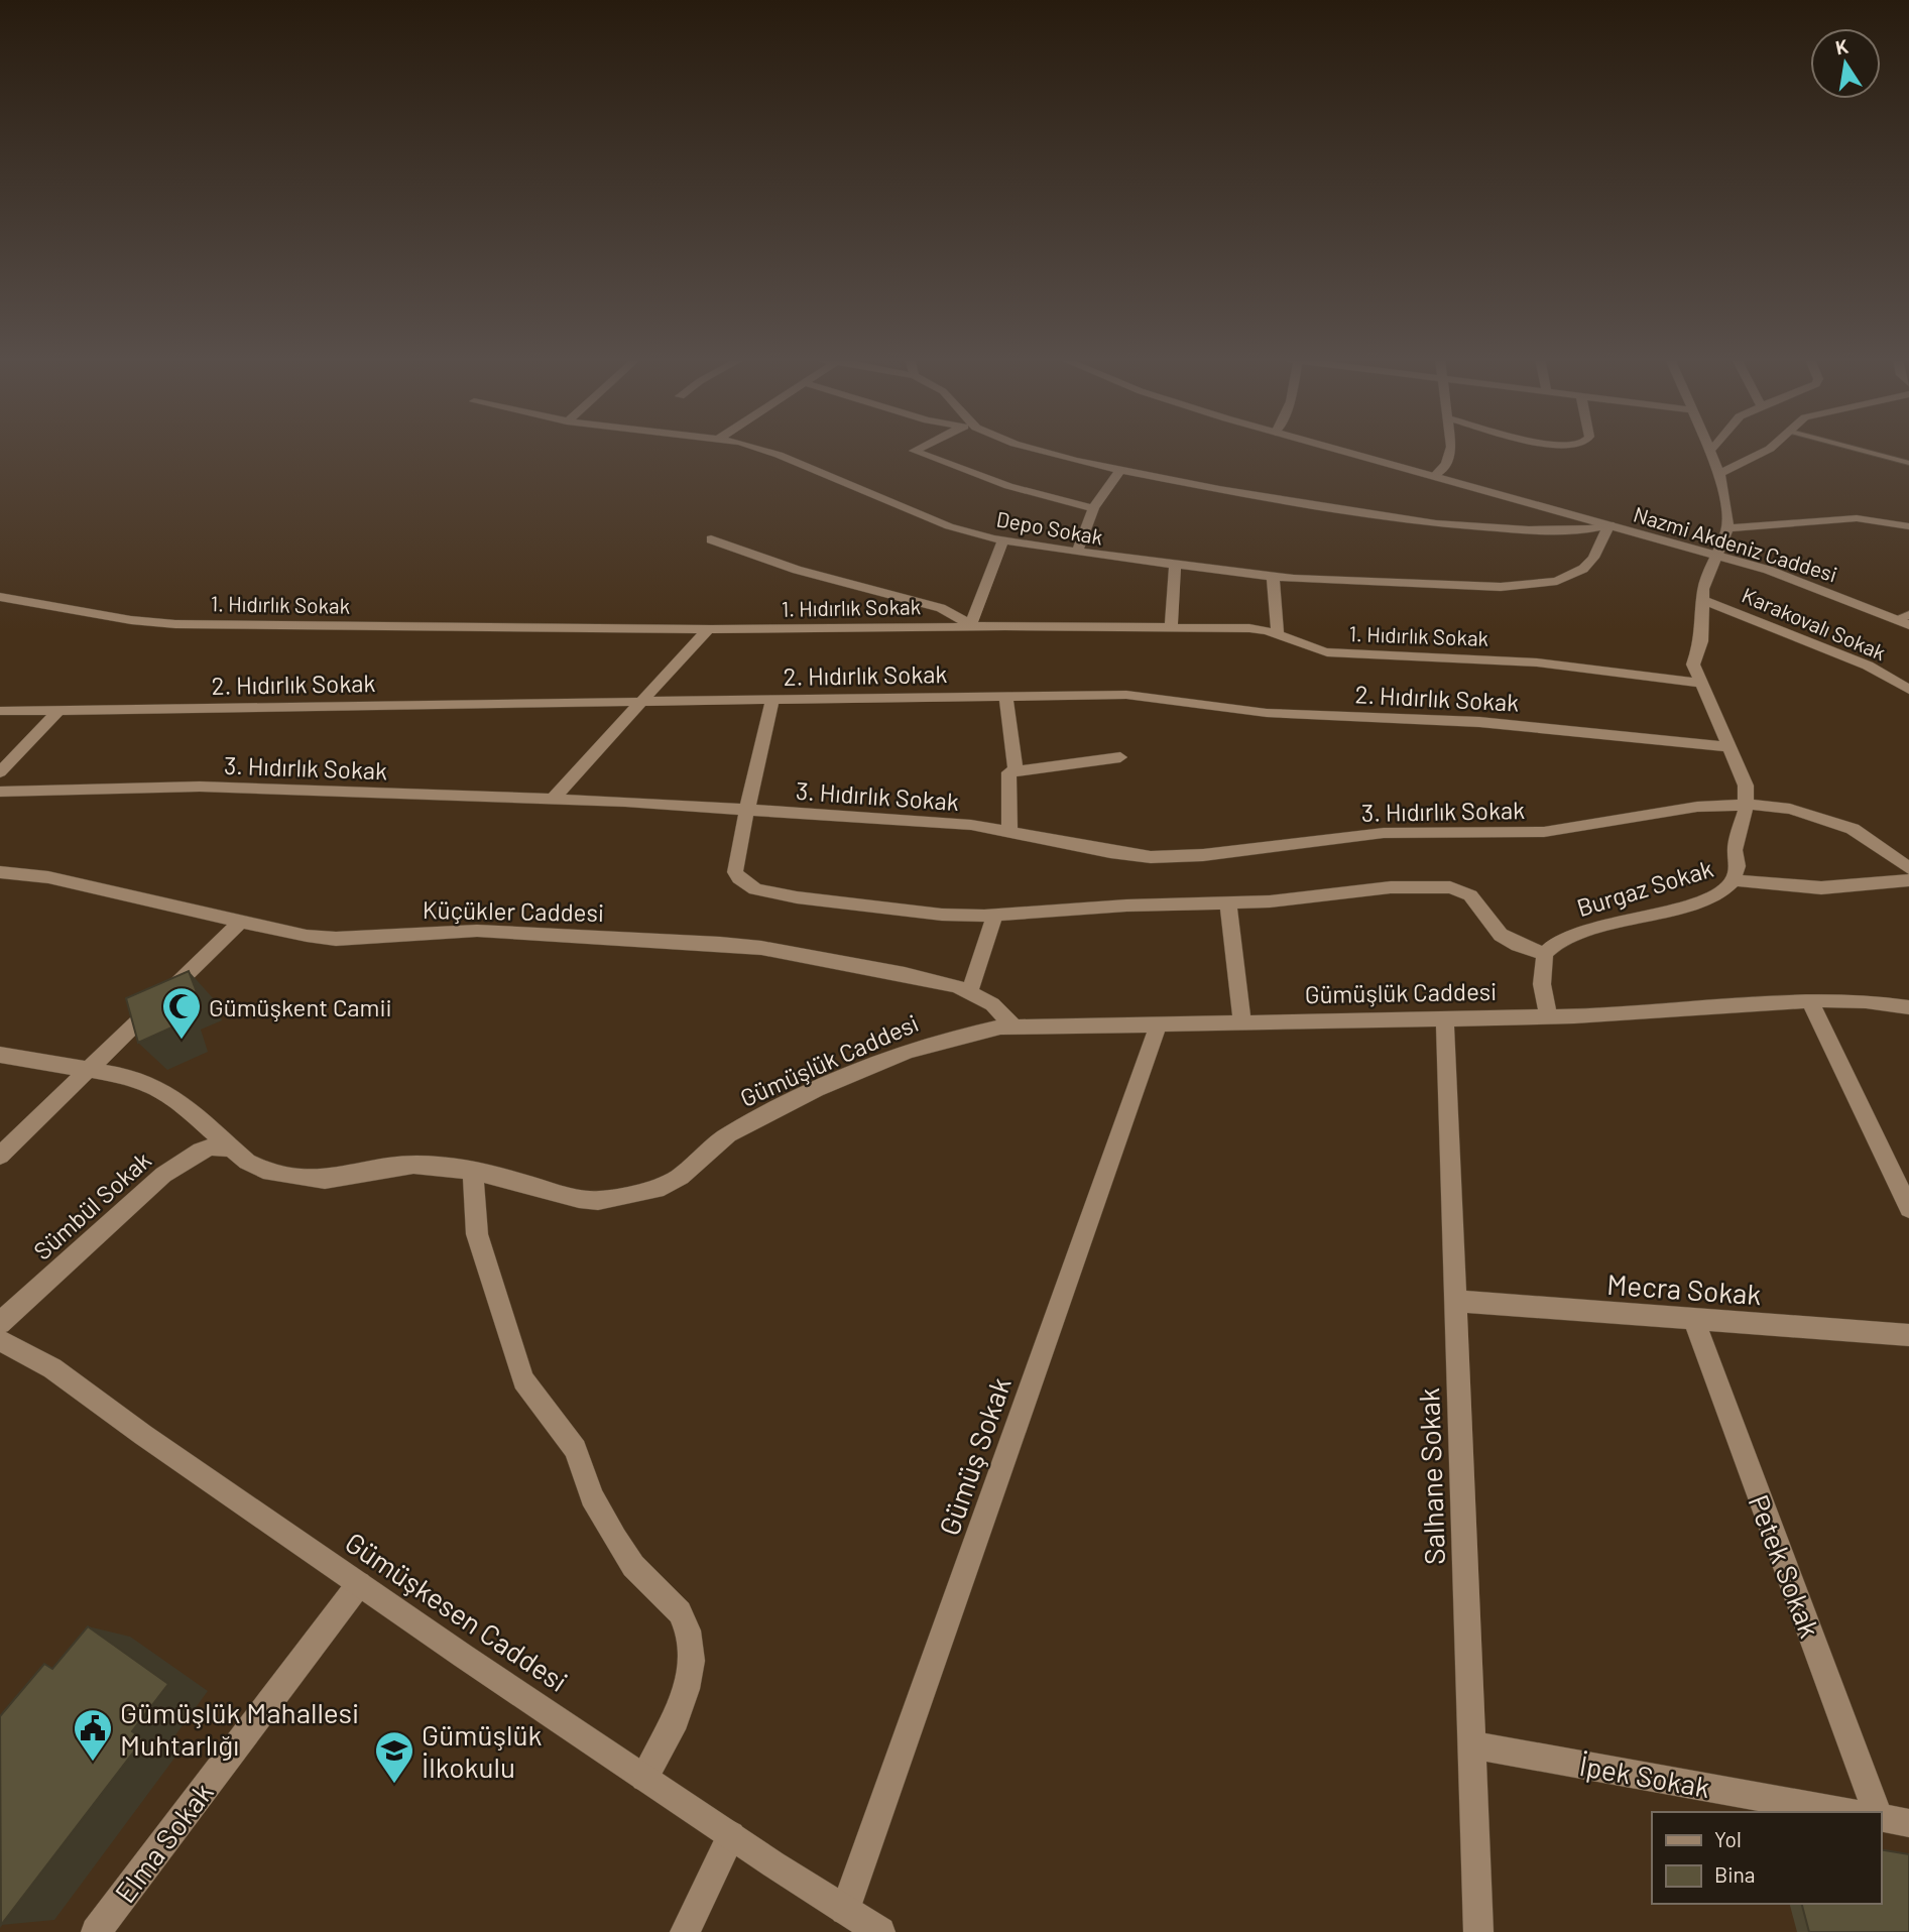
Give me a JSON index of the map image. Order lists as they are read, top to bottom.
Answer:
{
  "streets": {
    "street": [
      "Depo Sokak",
      "Nazmi Akdeniz Caddesi",
      "1. Hıdırlık Sokak",
      "Karakovalı Sokak",
      "2. Hıdırlık Sokak",
      "3. Hıdırlık Sokak",
      "Burgaz Sokak",
      "Küçükler Caddesi",
      "Gümüşlük Caddesi",
      "Sümbül Sokak",
      "Mecra Sokak",
      "Gümüş Sokak",
      "Salhane Sokak",
      "Petek Sokak",
      "Gümüşkesen Caddesi",
      "İpek Sokak",
      "Elma Sokak"
    ]
  },
  "crossings": [
    ["Depo Sokak", "Nazmi Akdeniz Caddesi"],
    ["Küçükler Caddesi", "Gümüşlük Caddesi"],
    ["Gümüşlük Caddesi", "Sümbül Sokak"],
    ["Gümüşlük Caddesi", "Gümüş Sokak"],
    ["Gümüşlük Caddesi", "Salhane Sokak"],
    ["Mecra Sokak", "Salhane Sokak"],
    ["Mecra Sokak", "Petek Sokak"],
    ["Gümüş Sokak", "Gümüşkesen Caddesi"],
    ["Salhane Sokak", "İpek Sokak"],
    ["Gümüşkesen Caddesi", "Elma Sokak"]
  ],
  "places": {
    "mosque": ["Gümüşkent Camii"],
    "public building": ["Gümüşlük Mahallesi Muhtarlığı"],
    "school or university": ["Gümüşlük İlkokulu"]
  },
  "legend": ["Yol", "Bina"],
  "north": "top"
}
